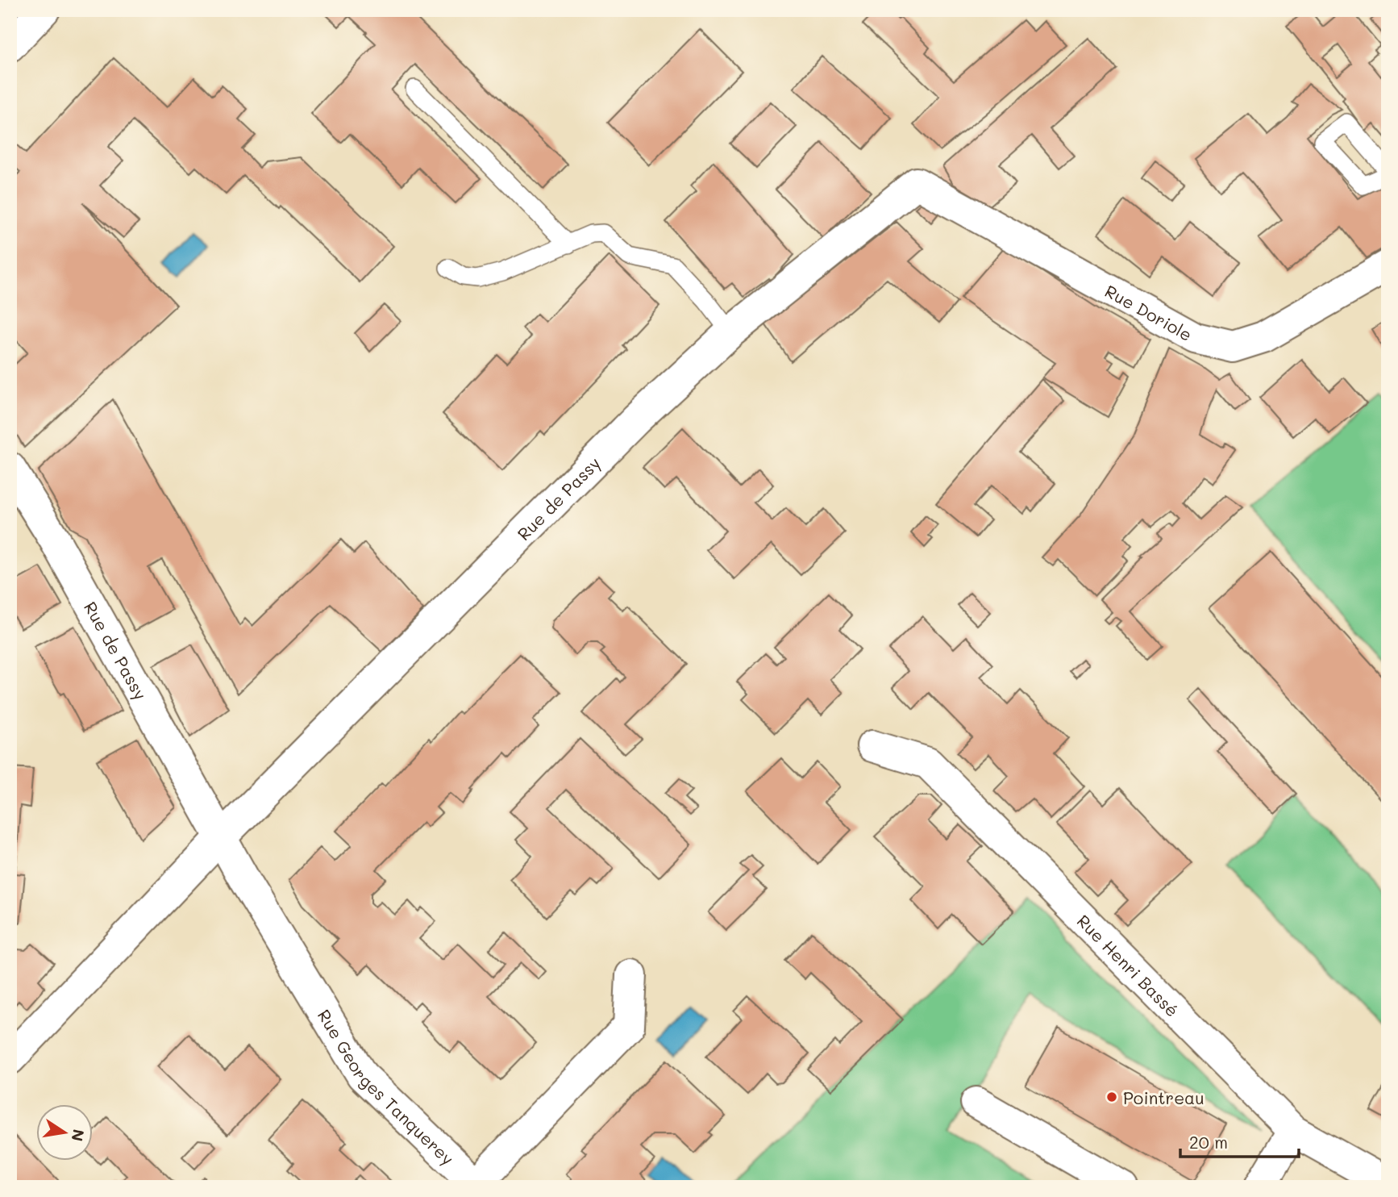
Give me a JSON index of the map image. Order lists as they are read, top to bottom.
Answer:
{
  "streets": {
    "street": [
      "Rue Doriole",
      "Rue de Passy",
      "Rue Henri Bassé",
      "Rue Georges Tanquerey"
    ]
  },
  "crossings": [
    ["Rue Doriole", "Rue de Passy"],
    ["Rue de Passy", "Rue Georges Tanquerey"]
  ],
  "places": ["Pointreau"],
  "scale_bar": "20 m",
  "north": "right"
}
